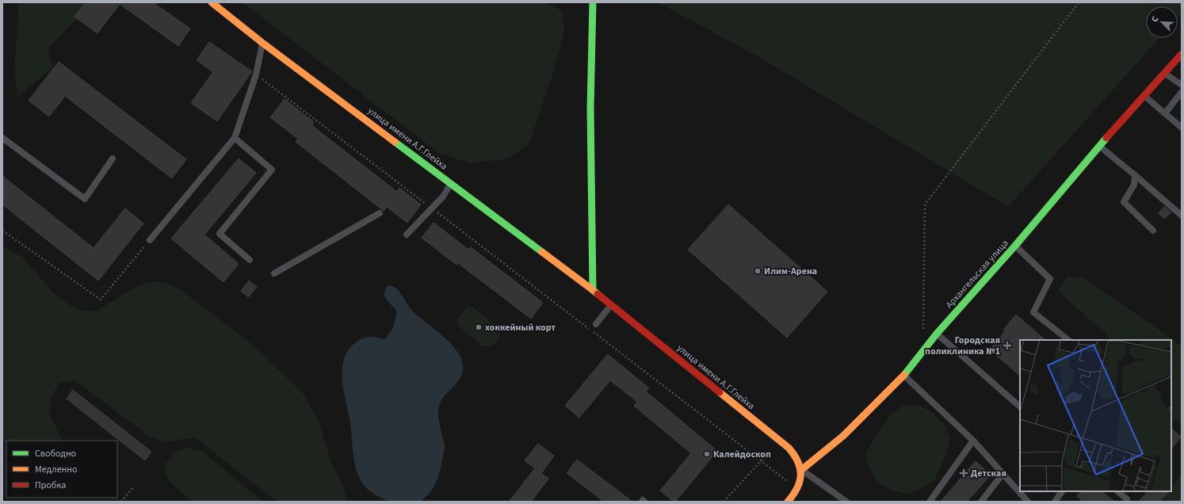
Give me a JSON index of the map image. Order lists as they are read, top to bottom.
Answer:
{
  "streets": {
    "street": ["улица имени А.Г.Глейха", "Архангельская улица"]
  },
  "crossings": [
    ["улица имени А.Г.Глейха", "Архангельская улица"]
  ],
  "places": {
    "other": ["Илим-Арена", "хоккейный корт", "Калейдоскоп"],
    "health": ["Городская поликлиника №1", "Детская"]
  },
  "legend": ["Свободно", "Медленно", "Пробка"],
  "north": "top left"
}
